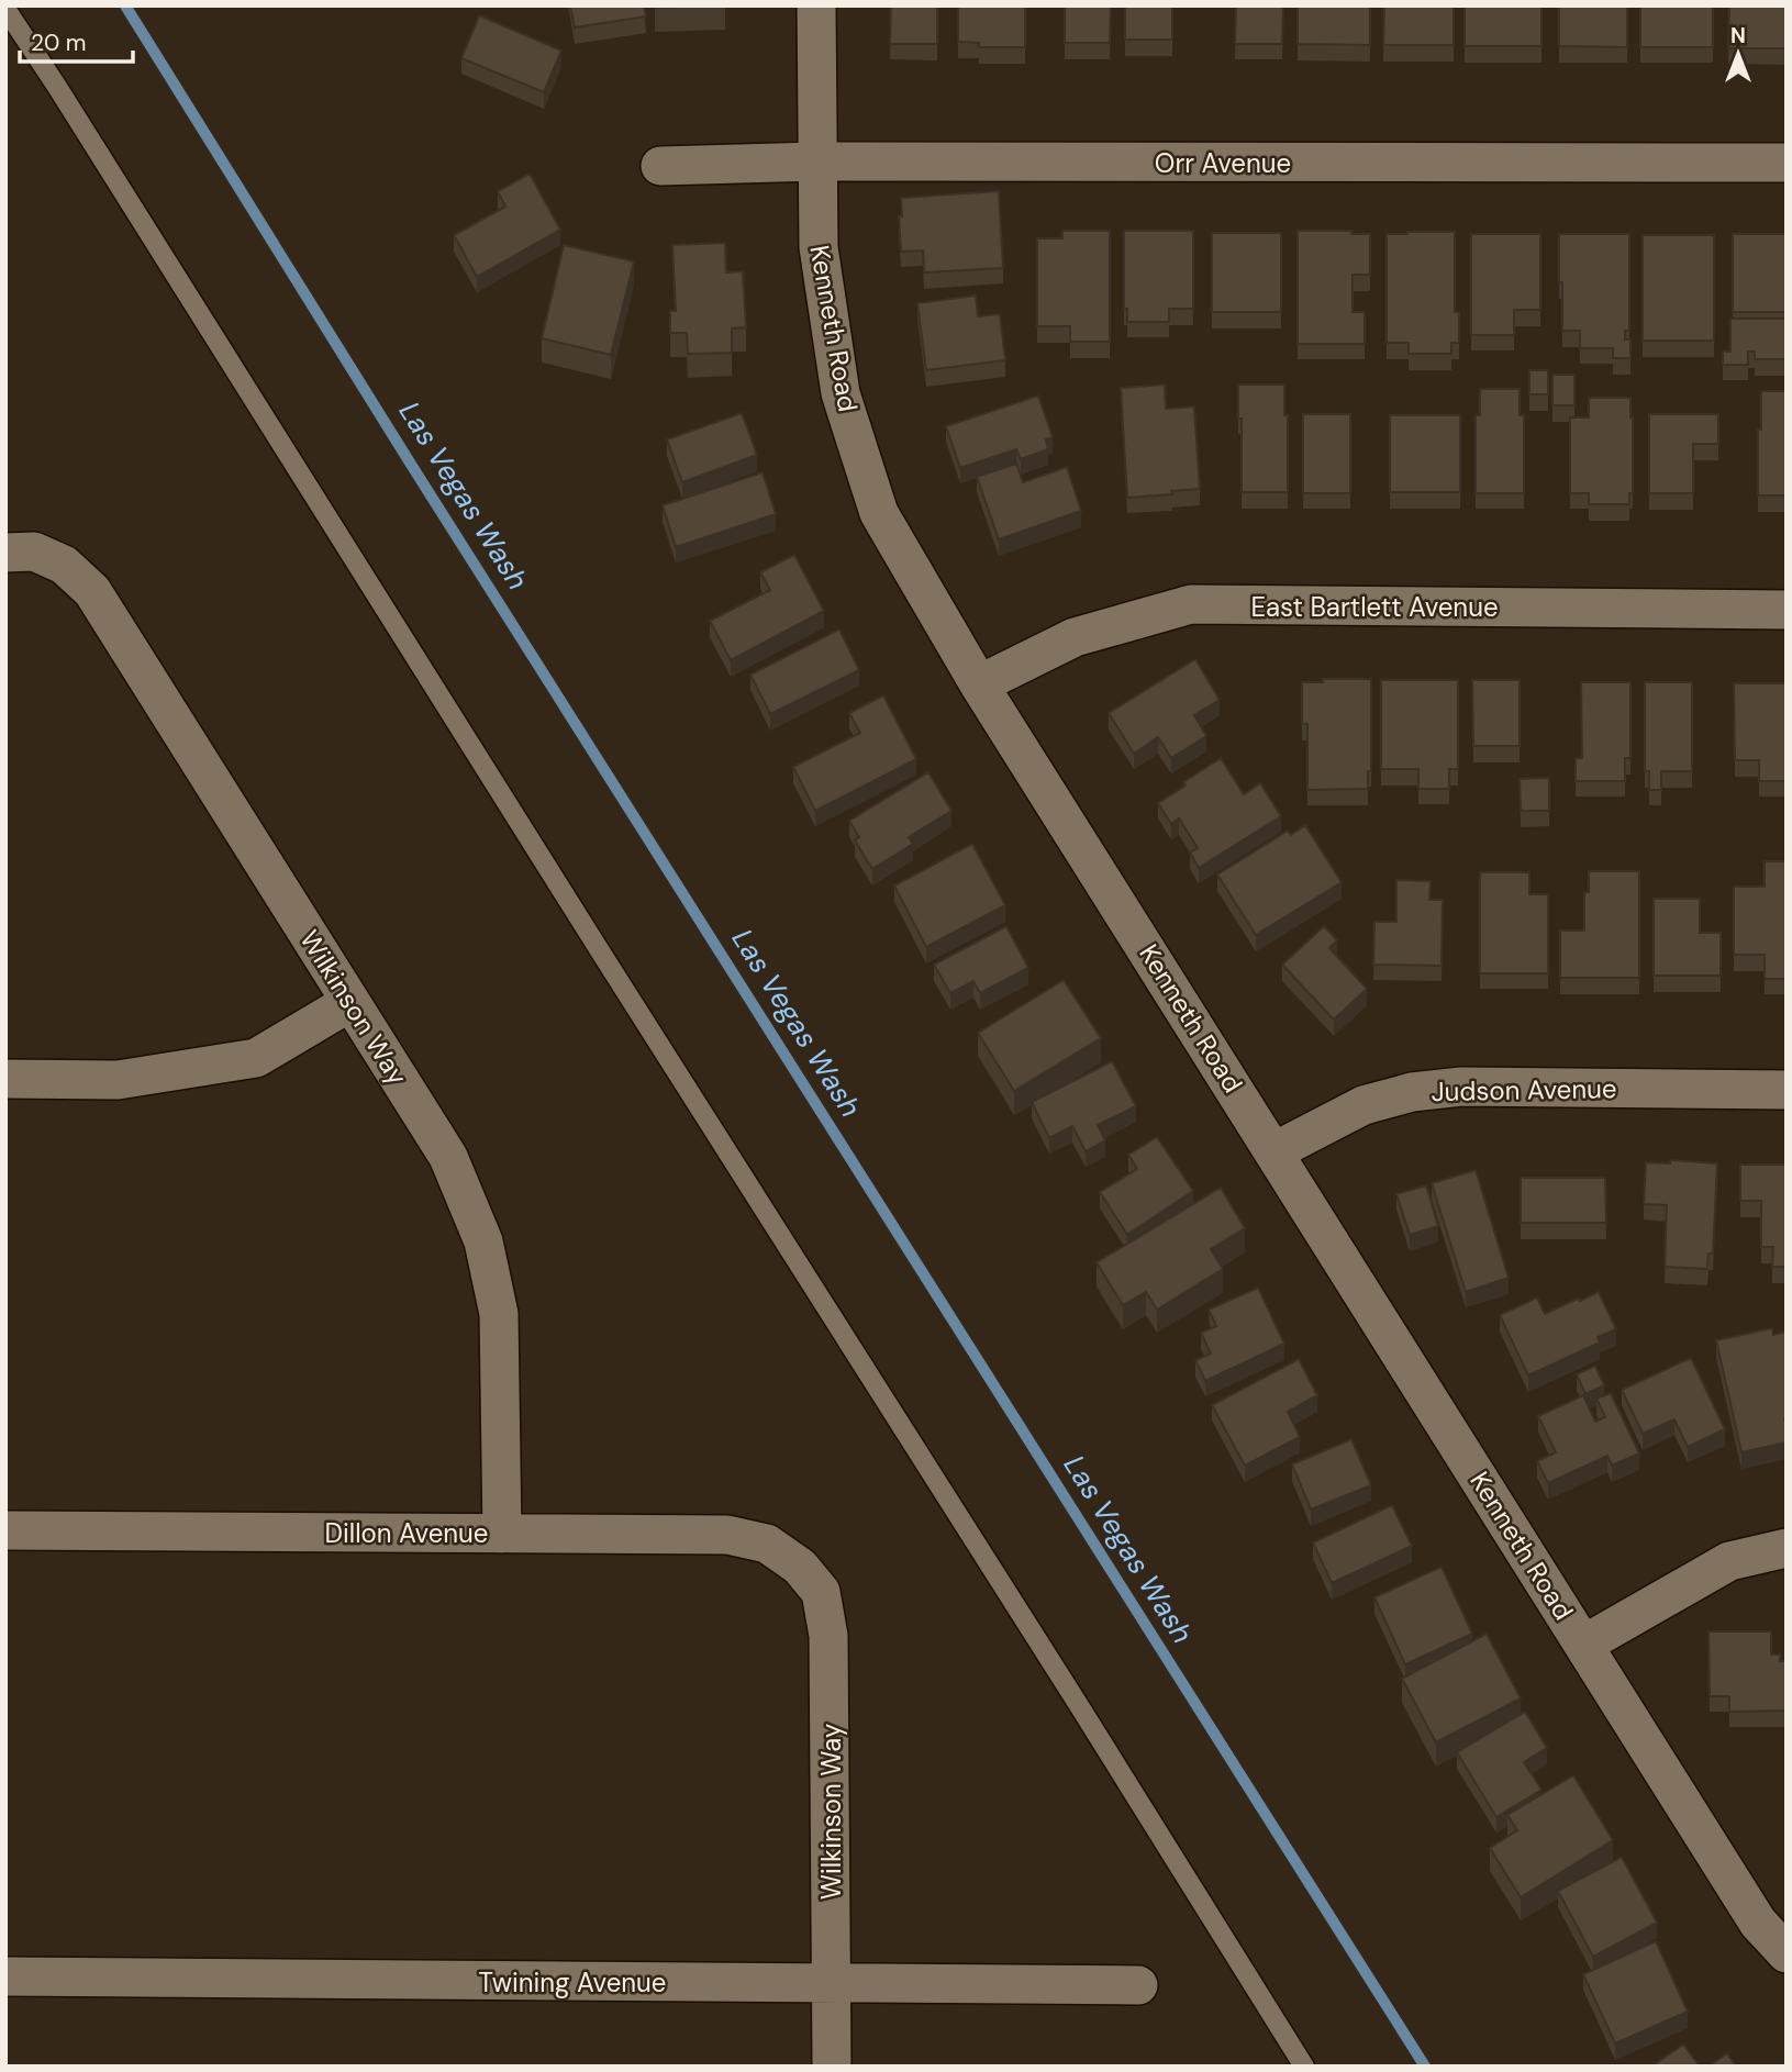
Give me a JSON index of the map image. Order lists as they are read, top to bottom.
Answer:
{
  "streets": {
    "street": [
      "Orr Avenue",
      "Kenneth Road",
      "East Bartlett Avenue",
      "Wilkinson Way",
      "Judson Avenue",
      "Dillon Avenue",
      "Twining Avenue"
    ]
  },
  "crossings": [
    ["Orr Avenue", "Kenneth Road"],
    ["Kenneth Road", "East Bartlett Avenue"],
    ["Kenneth Road", "Judson Avenue"],
    ["Wilkinson Way", "Dillon Avenue"],
    ["Wilkinson Way", "Twining Avenue"]
  ],
  "water": ["Las Vegas Wash"],
  "scale_bar": "20 m",
  "north": "top"
}
